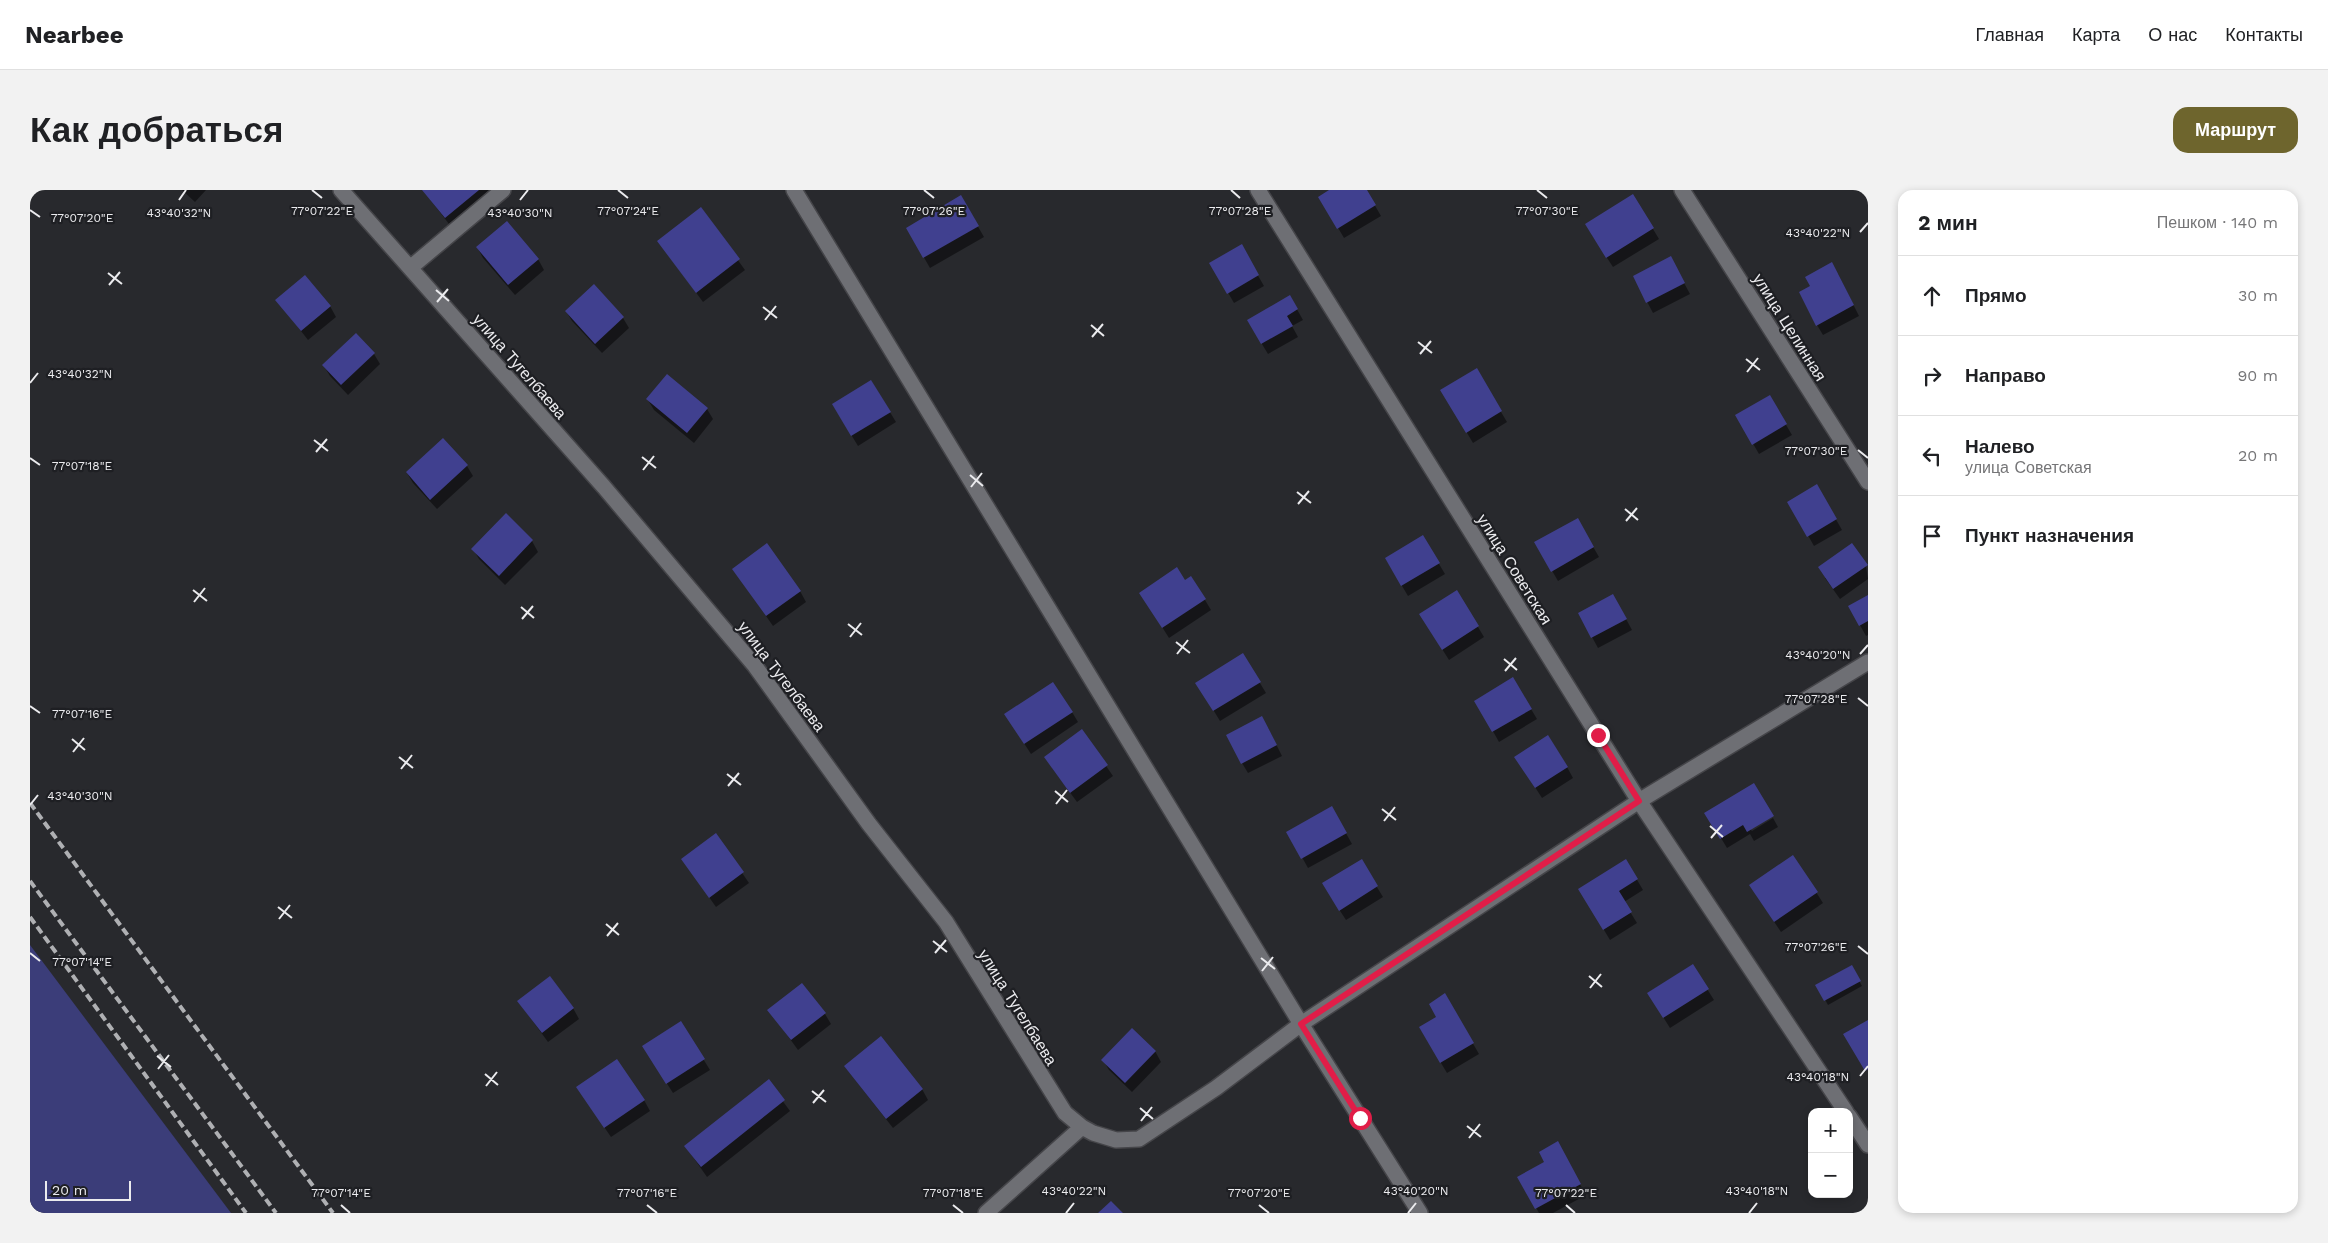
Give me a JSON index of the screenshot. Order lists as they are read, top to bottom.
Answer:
{
  "streets": {
    "street": ["улица Целинная", "улица Тугелбаева", "улица Советская"]
  },
  "crossings": [
    ["улица Тугелбаева", "улица Советская"]
  ],
  "scale_bar": "20 m",
  "page": {
    "header": "Nearbee",
    "nav": [
      "Главная",
      "Карта",
      "О нас",
      "Контакты"
    ],
    "buttons": "Маршрут",
    "title": "Как добраться",
    "heading": ["2 мин", "Пешком · 140 m"],
    "list": [
      ["Прямо", "30 m"],
      ["Направо", "90 m"],
      ["Налево", "улица Советская", "20 m"],
      "Пункт назначения"
    ],
    "map_buttons": ["+", "−"],
    "scale": "20 m"
  },
  "coordinates": [
    "77°07'30\"E",
    "77°07'22\"E",
    "77°07'24\"E",
    "77°07'26\"E",
    "77°07'28\"E",
    "43°40'32\"N",
    "43°40'30\"N",
    "77°07'20\"E",
    "43°40'22\"N",
    "77°07'18\"E",
    "43°40'20\"N",
    "77°07'16\"E",
    "77°07'14\"E",
    "43°40'18\"N"
  ]
}
